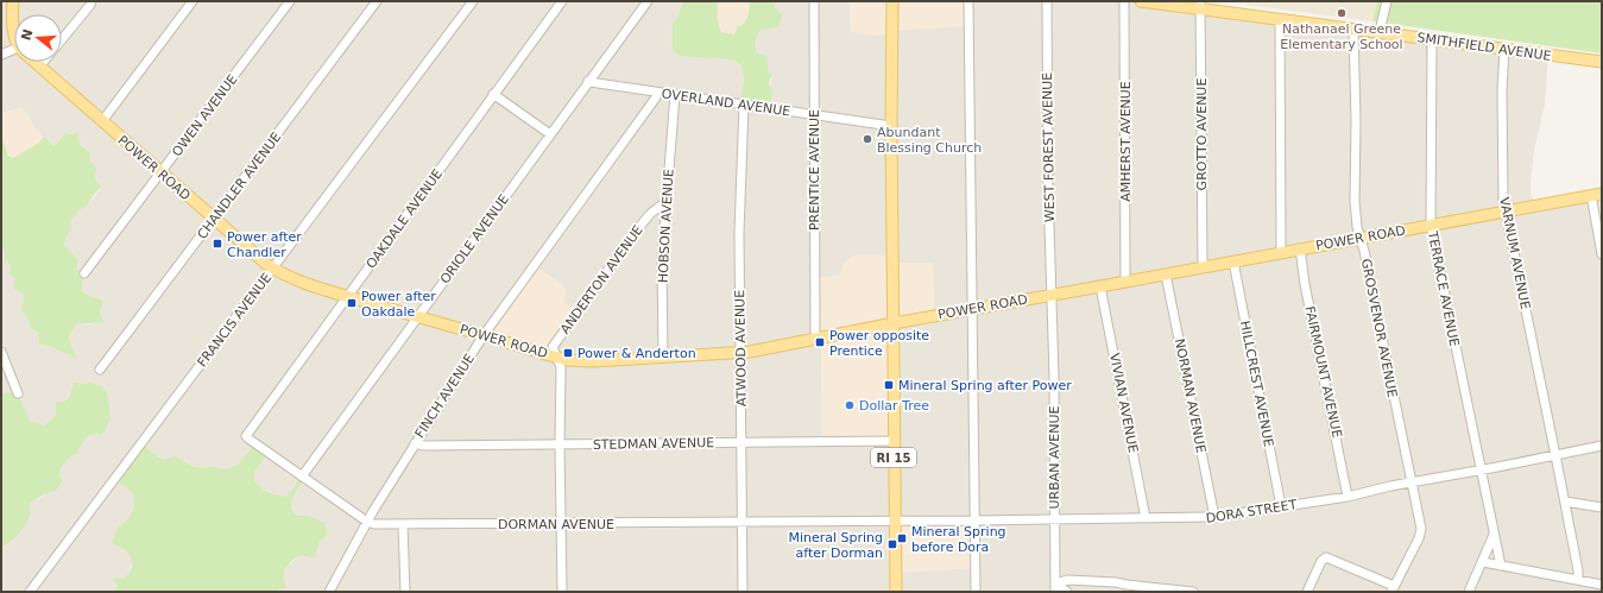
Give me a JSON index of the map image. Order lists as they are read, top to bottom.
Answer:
{
  "streets": {
    "main road": ["SMITHFIELD AVENUE", "POWER ROAD", "RI 15"],
    "street": [
      "OVERLAND AVENUE",
      "OWEN AVENUE",
      "GROTTO AVENUE",
      "AMHERST AVENUE",
      "WEST FOREST AVENUE",
      "PRENTICE AVENUE",
      "CHANDLER AVENUE",
      "OAKDALE AVENUE",
      "HOBSON AVENUE",
      "ORIOLE AVENUE",
      "VARNUM AVENUE",
      "ANDERTON AVENUE",
      "TERRACE AVENUE",
      "FRANCIS AVENUE",
      "GROSVENOR AVENUE",
      "ATWOOD AVENUE",
      "FAIRMOUNT AVENUE",
      "HILLCREST AVENUE",
      "FINCH AVENUE",
      "NORMAN AVENUE",
      "VIVIAN AVENUE",
      "STEDMAN AVENUE",
      "URBAN AVENUE",
      "DORA STREET",
      "DORMAN AVENUE"
    ]
  },
  "crossings": [
    ["SMITHFIELD AVENUE", "GROTTO AVENUE"],
    ["SMITHFIELD AVENUE", "VARNUM AVENUE"],
    ["SMITHFIELD AVENUE", "TERRACE AVENUE"],
    ["SMITHFIELD AVENUE", "GROSVENOR AVENUE"],
    ["OVERLAND AVENUE", "PRENTICE AVENUE"],
    ["OVERLAND AVENUE", "HOBSON AVENUE"],
    ["OVERLAND AVENUE", "ORIOLE AVENUE"],
    ["OVERLAND AVENUE", "ATWOOD AVENUE"],
    ["OVERLAND AVENUE", "FINCH AVENUE"],
    ["OVERLAND AVENUE", "RI 15"],
    ["OWEN AVENUE", "POWER ROAD"],
    ["GROTTO AVENUE", "POWER ROAD"],
    ["AMHERST AVENUE", "POWER ROAD"],
    ["WEST FOREST AVENUE", "POWER ROAD"],
    ["WEST FOREST AVENUE", "URBAN AVENUE"],
    ["POWER ROAD", "PRENTICE AVENUE"],
    ["POWER ROAD", "CHANDLER AVENUE"],
    ["POWER ROAD", "OAKDALE AVENUE"],
    ["POWER ROAD", "HOBSON AVENUE"],
    ["POWER ROAD", "ORIOLE AVENUE"],
    ["POWER ROAD", "VARNUM AVENUE"],
    ["POWER ROAD", "ANDERTON AVENUE"],
    ["POWER ROAD", "TERRACE AVENUE"],
    ["POWER ROAD", "FRANCIS AVENUE"],
    ["POWER ROAD", "GROSVENOR AVENUE"],
    ["POWER ROAD", "ATWOOD AVENUE"],
    ["POWER ROAD", "FAIRMOUNT AVENUE"],
    ["POWER ROAD", "HILLCREST AVENUE"],
    ["POWER ROAD", "FINCH AVENUE"],
    ["POWER ROAD", "NORMAN AVENUE"],
    ["POWER ROAD", "VIVIAN AVENUE"],
    ["POWER ROAD", "RI 15"],
    ["POWER ROAD", "URBAN AVENUE"],
    ["OAKDALE AVENUE", "DORMAN AVENUE"],
    ["HOBSON AVENUE", "ANDERTON AVENUE"],
    ["ORIOLE AVENUE", "DORMAN AVENUE"],
    ["VARNUM AVENUE", "DORA STREET"],
    ["ANDERTON AVENUE", "STEDMAN AVENUE"],
    ["ANDERTON AVENUE", "DORMAN AVENUE"],
    ["TERRACE AVENUE", "DORA STREET"],
    ["GROSVENOR AVENUE", "DORA STREET"],
    ["ATWOOD AVENUE", "STEDMAN AVENUE"],
    ["ATWOOD AVENUE", "DORMAN AVENUE"],
    ["FAIRMOUNT AVENUE", "DORA STREET"],
    ["HILLCREST AVENUE", "DORA STREET"],
    ["FINCH AVENUE", "STEDMAN AVENUE"],
    ["FINCH AVENUE", "DORMAN AVENUE"],
    ["NORMAN AVENUE", "DORA STREET"],
    ["VIVIAN AVENUE", "DORA STREET"],
    ["STEDMAN AVENUE", "RI 15"],
    ["RI 15", "DORA STREET"],
    ["RI 15", "DORMAN AVENUE"],
    ["URBAN AVENUE", "DORA STREET"],
    ["DORA STREET", "DORMAN AVENUE"]
  ],
  "places": {
    "other": ["Nathanael Greene Elementary School", "Abundant Blessing Church", "Dollar Tree"],
    "transit": [
      "Power after Chandler",
      "Power after Oakdale",
      "Power opposite Prentice",
      "Power & Anderton",
      "Mineral Spring after Power",
      "Mineral Spring before Dora",
      "Mineral Spring after Dorman"
    ]
  },
  "north": "left"
}
